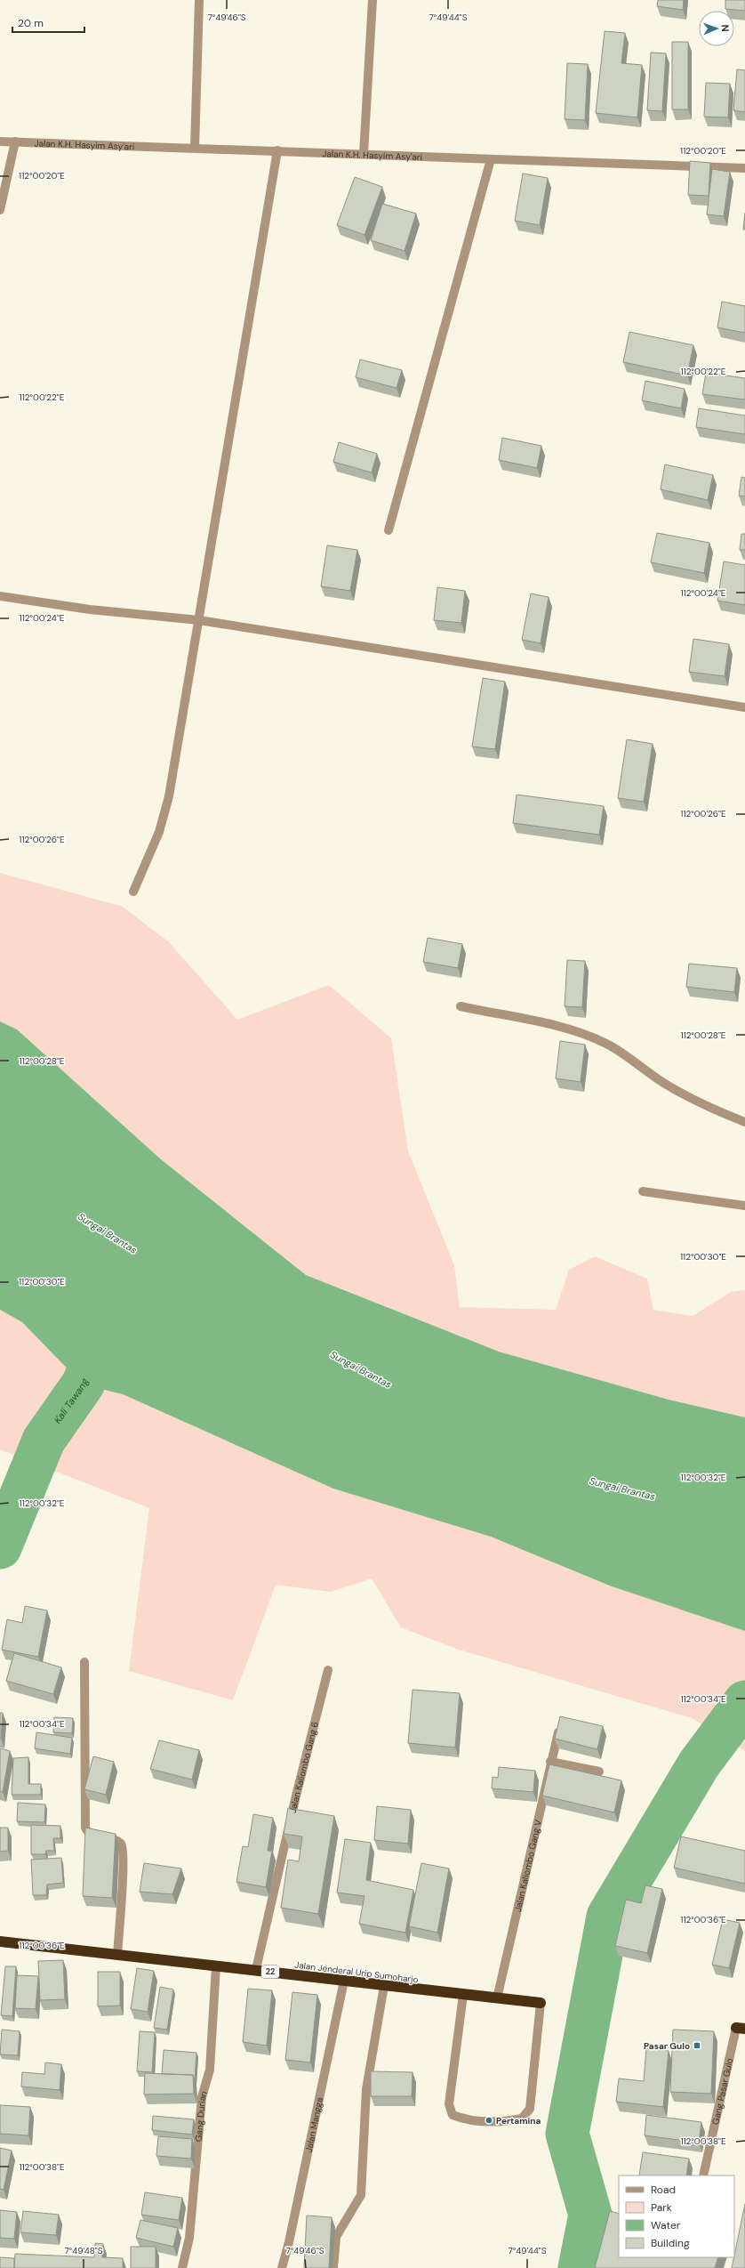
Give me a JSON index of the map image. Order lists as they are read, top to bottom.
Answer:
{
  "streets": {
    "highway": ["22", "Jalan Jenderal Urip Sumoharjo"],
    "street": [
      "Jalan K.H. Hasyim Asy'ari",
      "Jalan Kaliombo Gang 6",
      "Jalan Kaliombo Gang V",
      "Gang Pasar Gulo",
      "Gang Durian",
      "Jalan Mangga"
    ]
  },
  "crossings": [
    ["Jalan Kaliombo Gang 6", "Jalan Jenderal Urip Sumoharjo"],
    ["Jalan Kaliombo Gang V", "Jalan Jenderal Urip Sumoharjo"],
    ["Jalan Jenderal Urip Sumoharjo", "Gang Durian"],
    ["Jalan Jenderal Urip Sumoharjo", "Jalan Mangga"]
  ],
  "water": ["Sungai Brantas", "Kali Tawang"],
  "places": {
    "transit": ["Pasar Gulo"],
    "other": ["Pertamina"]
  },
  "legend": [
    "Road",
    "Park",
    "Water",
    "Building"
  ],
  "scale_bar": "20 m",
  "north": "right",
  "coordinates": [
    "7°49'46\"S",
    "7°49'44\"S",
    "112°00'20\"E",
    "112°00'22\"E",
    "112°00'24\"E",
    "112°00'26\"E",
    "112°00'28\"E",
    "112°00'30\"E",
    "112°00'32\"E",
    "112°00'34\"E",
    "112°00'36\"E",
    "112°00'38\"E",
    "7°49'48\"S"
  ]
}
